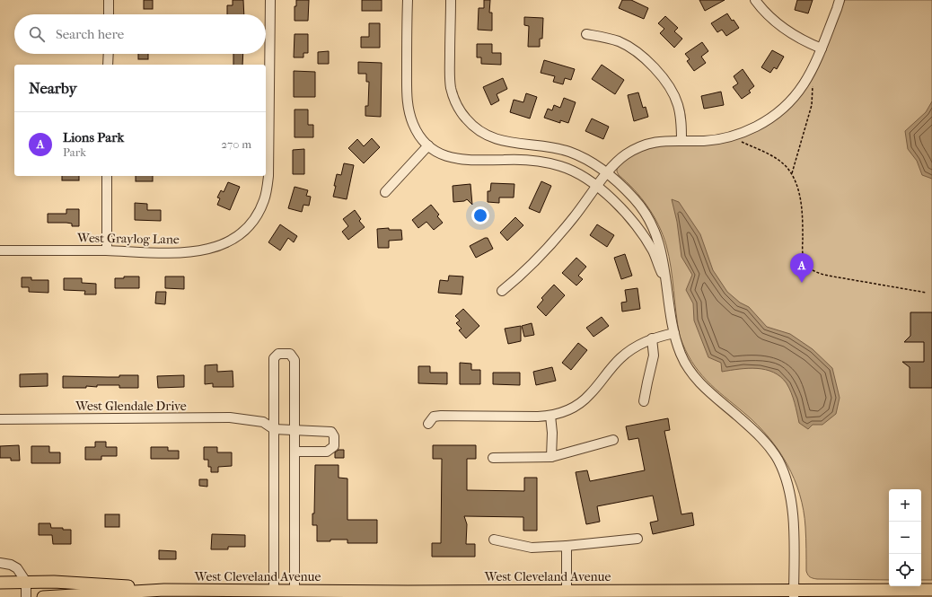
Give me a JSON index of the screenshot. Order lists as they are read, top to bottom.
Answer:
{
  "streets": {
    "main road": ["West Cleveland Avenue"],
    "street": ["West Graylog Lane", "West Glendale Drive"]
  },
  "page": {
    "search": "Search here",
    "heading": "Nearby",
    "list": [
      {
        "mark": "A",
        "name": "Lions Park",
        "note": "Park",
        "value": "270 m"
      }
    ],
    "pins": "A",
    "map_buttons": ["+", "−"]
  }
}
